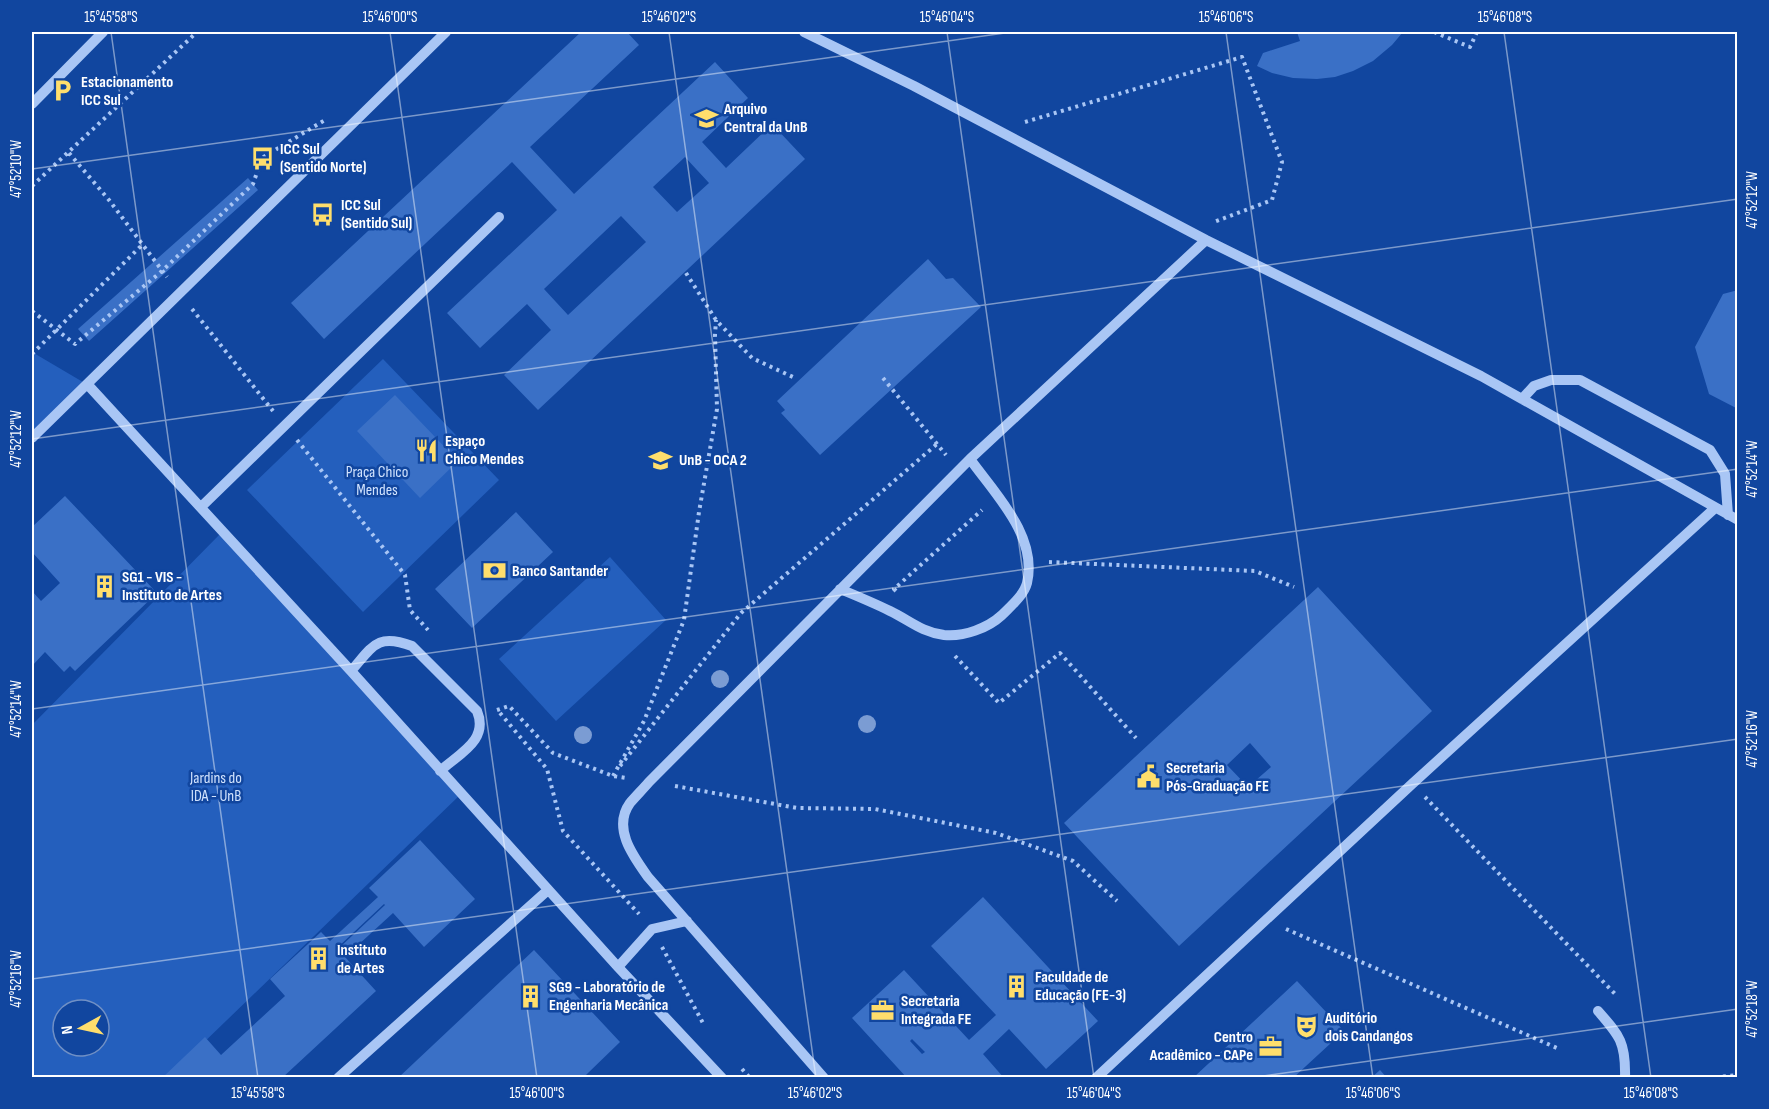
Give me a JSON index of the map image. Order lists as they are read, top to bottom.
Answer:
{
  "parks": ["Praça Chico Mendes", "Jardins do IDA - UnB"],
  "places": {
    "parking": ["Estacionamento ICC Sul"],
    "school or university": ["Arquivo Central da UnB", "UnB - OCA 2"],
    "bus stop": ["ICC Sul (Sentido Norte)", "ICC Sul (Sentido Sul)"],
    "restaurant": ["Espaço Chico Mendes"],
    "bank": ["Banco Santander"],
    "building": [
      "SG1 - VIS - Instituto de Artes",
      "Instituto de Artes",
      "Faculdade de Educação (FE-3)",
      "SG9 - Laboratório de Engenharia Mecânica"
    ],
    "public building": ["Secretaria Pós-Graduação FE"],
    "office": ["Secretaria Integrada FE", "Centro Acadêmico - CAPe"],
    "theatre": ["Auditório dois Candangos"]
  },
  "north": "left",
  "coordinates": [
    "15°45'58\"S",
    "15°46'00\"S",
    "15°46'02\"S",
    "15°46'04\"S",
    "15°46'06\"S",
    "15°46'08\"S",
    "47°52'10\"W",
    "47°52'12\"W",
    "47°52'14\"W",
    "47°52'16\"W",
    "47°52'18\"W"
  ]
}
